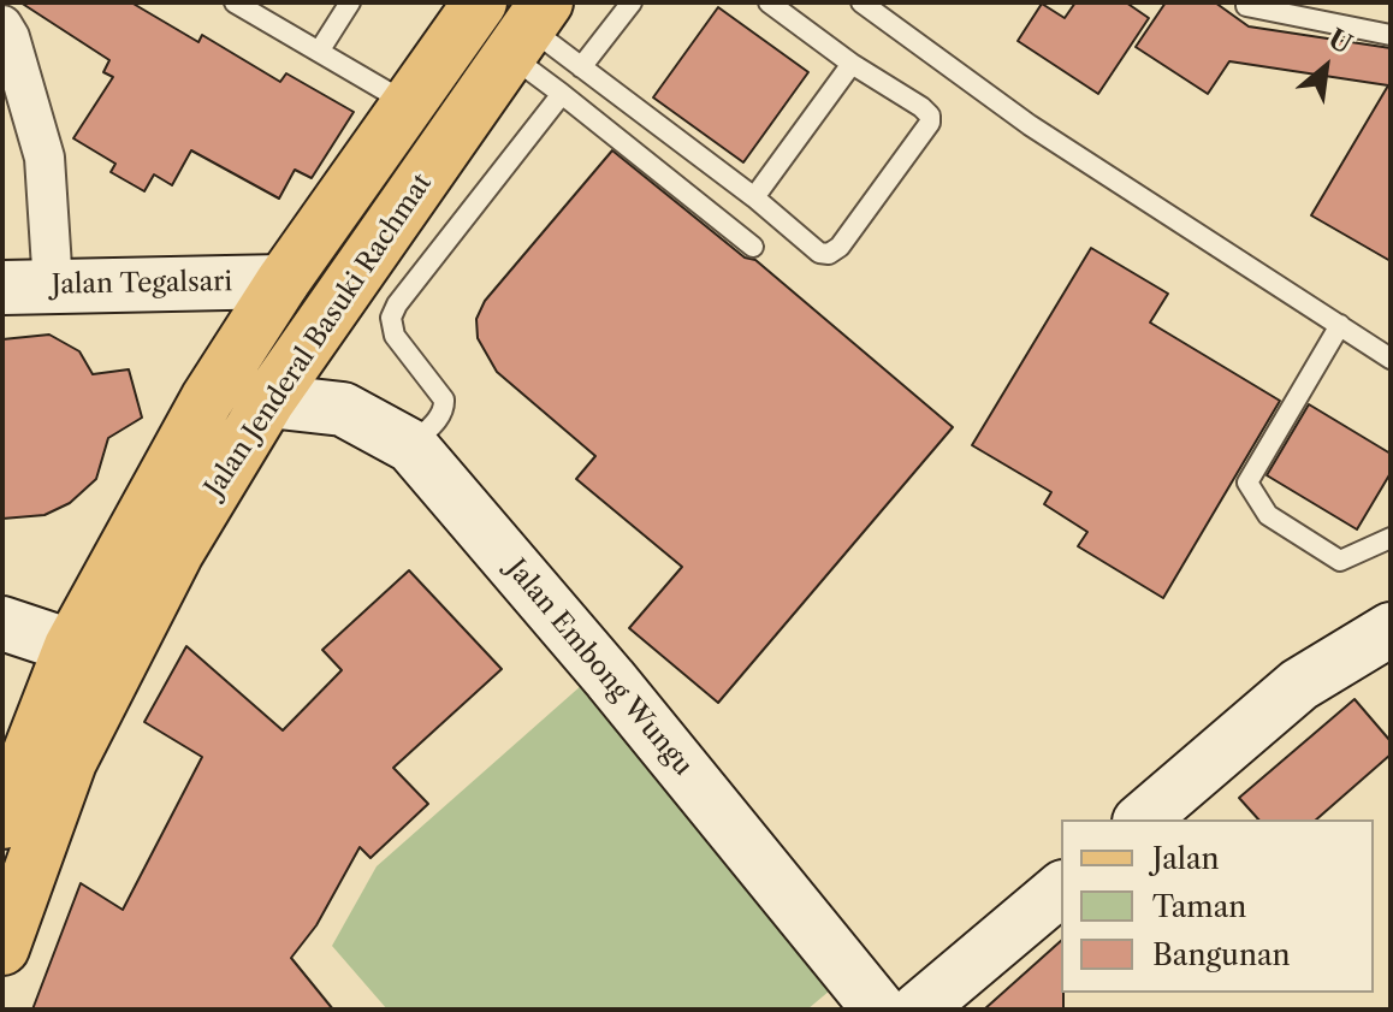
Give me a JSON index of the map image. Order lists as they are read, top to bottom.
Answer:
{
  "streets": {
    "main road": ["Jalan Jenderal Basuki Rachmat"],
    "street": ["Jalan Tegalsari", "Jalan Embong Wungu"]
  },
  "crossings": [
    ["Jalan Tegalsari", "Jalan Jenderal Basuki Rachmat"],
    ["Jalan Jenderal Basuki Rachmat", "Jalan Embong Wungu"]
  ],
  "legend": ["Jalan", "Taman", "Bangunan"],
  "north": "top right"
}
